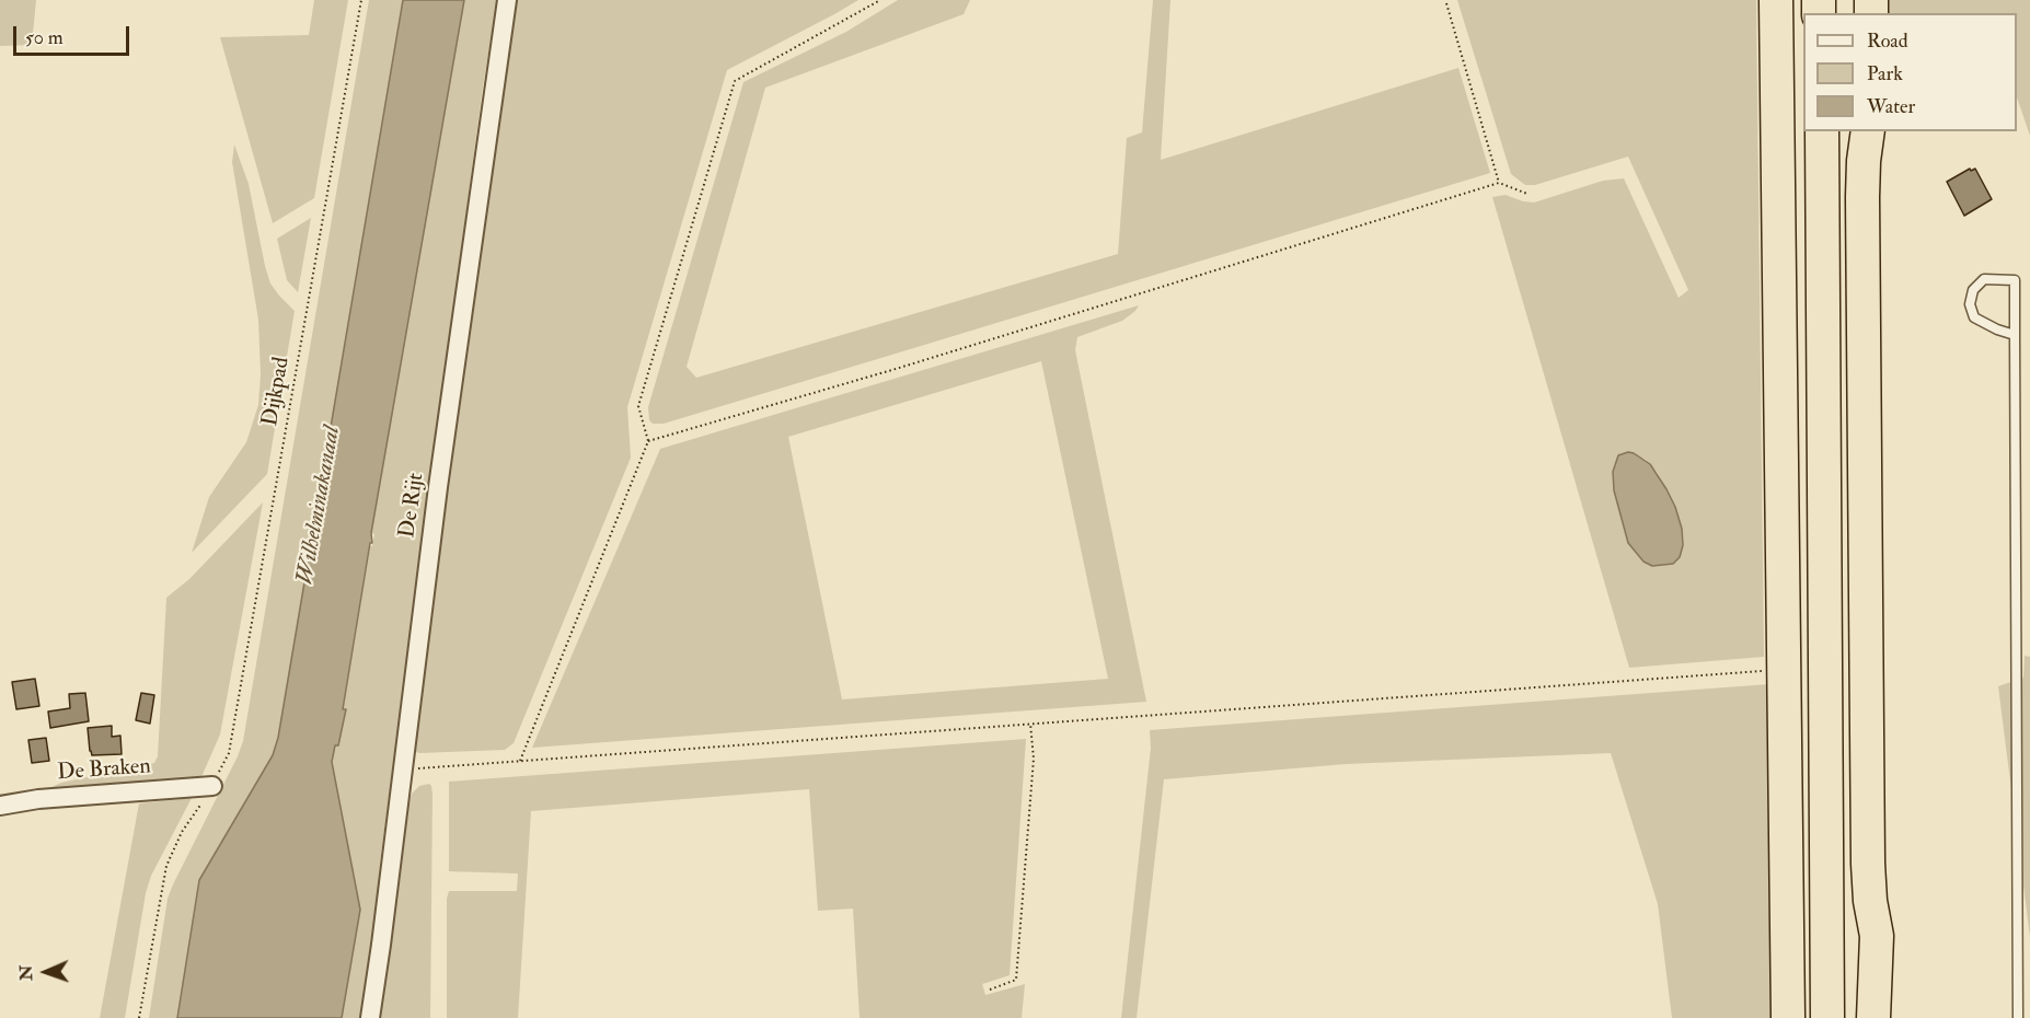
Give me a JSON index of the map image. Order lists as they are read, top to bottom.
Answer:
{
  "streets": {
    "street": ["De Rijt", "De Braken"],
    "path": ["Dijkpad"]
  },
  "crossings": [
    ["Dijkpad", "De Braken"]
  ],
  "water": ["Wilhelminakanaal"],
  "legend": ["Road", "Park", "Water"],
  "scale_bar": "50 m",
  "north": "left"
}
